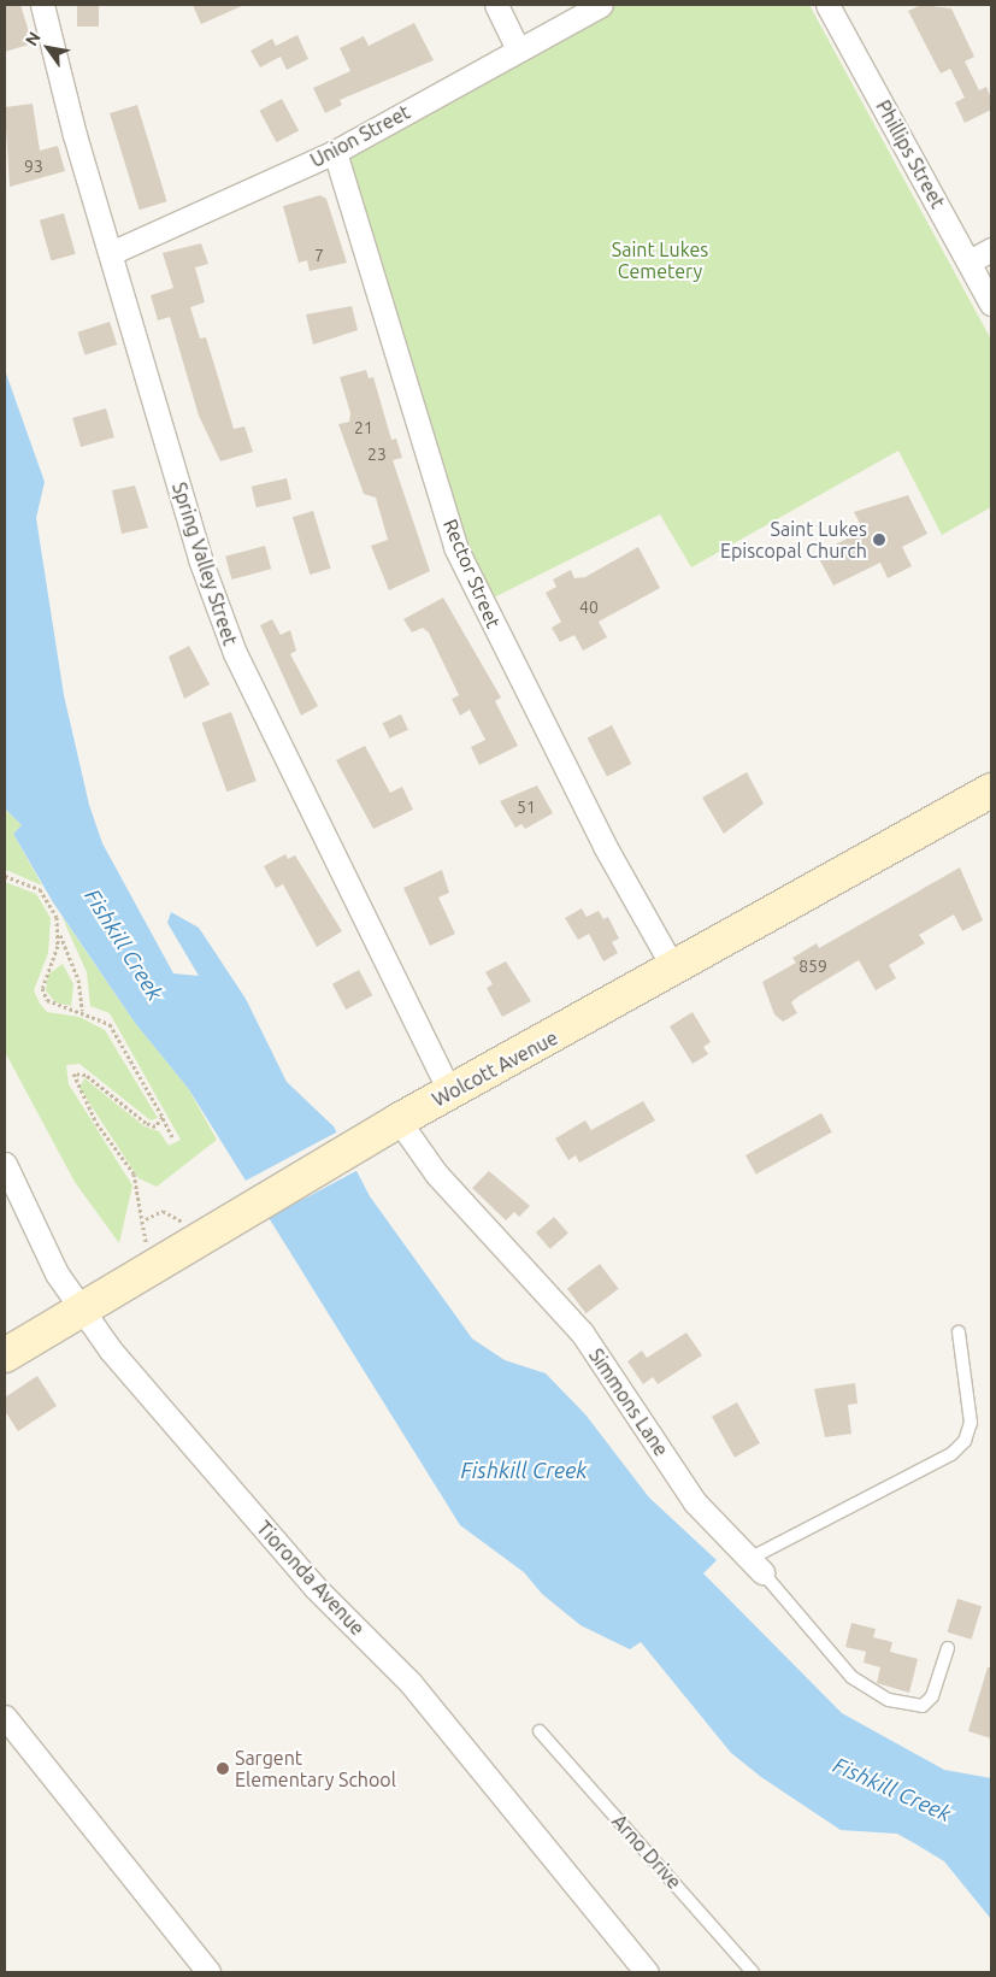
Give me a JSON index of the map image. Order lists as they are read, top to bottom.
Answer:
{
  "streets": {
    "main road": ["Wolcott Avenue"],
    "street": [
      "Union Street",
      "Phillips Street",
      "Spring Valley Street",
      "Rector Street",
      "Simmons Lane",
      "Tioronda Avenue"
    ],
    "lane": ["Arno Drive"]
  },
  "crossings": [
    ["Union Street", "Spring Valley Street"],
    ["Union Street", "Rector Street"],
    ["Spring Valley Street", "Wolcott Avenue"],
    ["Rector Street", "Wolcott Avenue"],
    ["Wolcott Avenue", "Simmons Lane"],
    ["Wolcott Avenue", "Tioronda Avenue"]
  ],
  "water": ["Fishkill Creek"],
  "parks": ["Saint Lukes Cemetery"],
  "places": ["Saint Lukes Episcopal Church", "Sargent Elementary School"],
  "house_numbers": [
    "93",
    "7",
    "21",
    "23",
    "40",
    "51",
    "859"
  ],
  "north": "top left"
}
